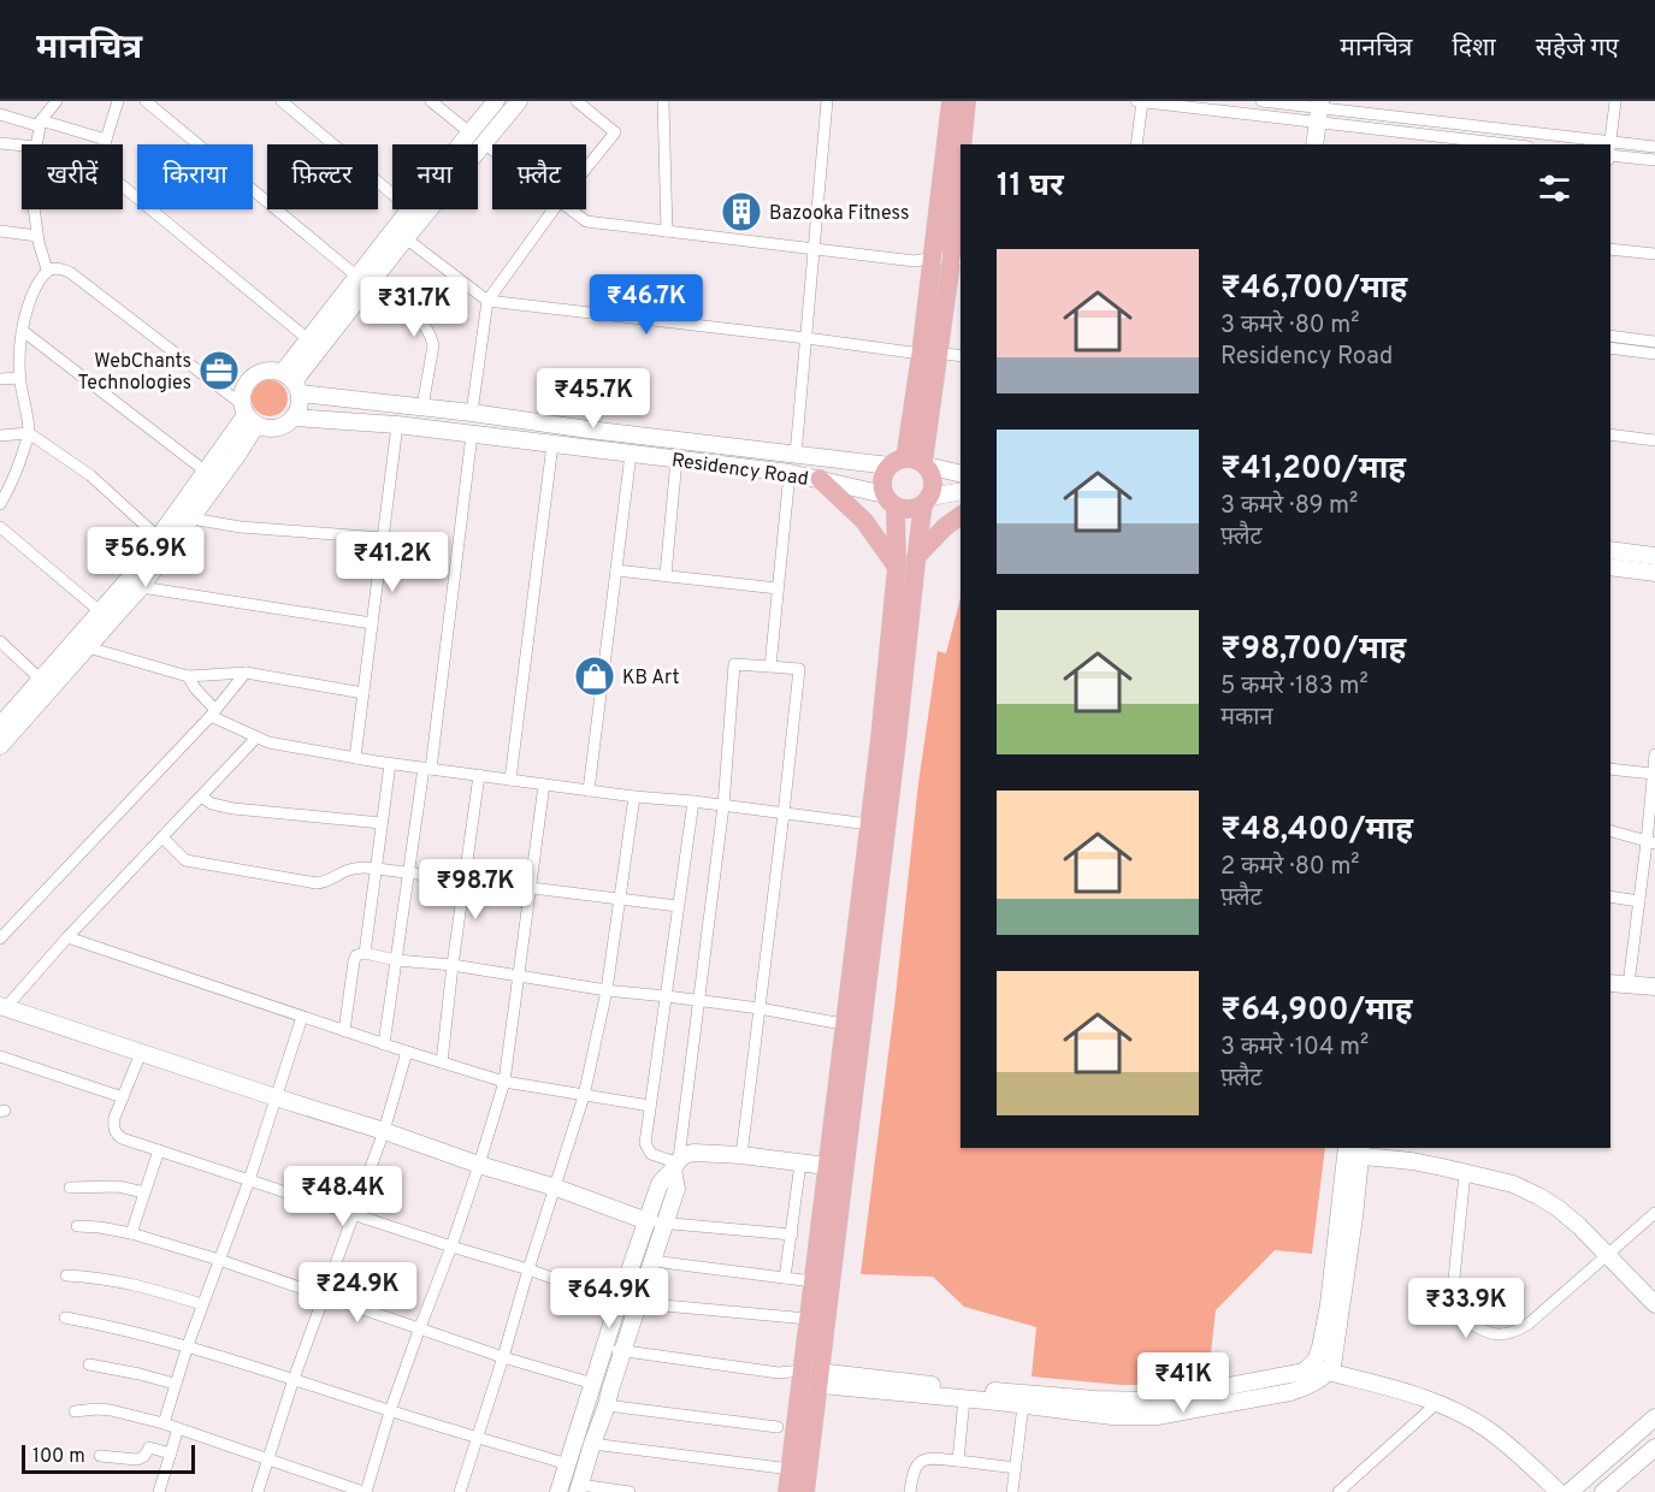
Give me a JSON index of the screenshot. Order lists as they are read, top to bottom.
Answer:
{
  "streets": {
    "street": ["Residency Road"]
  },
  "places": {
    "building": ["Bazooka Fitness"],
    "office": ["WebChants Technologies"],
    "shop": ["KB Art"]
  },
  "scale_bar": "100 m",
  "page": {
    "header": "मानचित्र",
    "nav": ["मानचित्र", "दिशा", "सहेजे गए"],
    "chip": [
      "खरीदें",
      "किराया",
      "फ़िल्टर",
      "नया",
      "फ़्लैट"
    ],
    "heading": "11 घर",
    "list": [
      {
        "name": "₹46,700/माह",
        "note": "3 कमरे · 80 m² · Residency Road"
      },
      {
        "name": "₹41,200/माह",
        "note": "3 कमरे · 89 m² · फ़्लैट"
      },
      {
        "name": "₹98,700/माह",
        "note": "5 कमरे · 183 m² · मकान"
      },
      {
        "name": "₹48,400/माह",
        "note": "2 कमरे · 80 m² · फ़्लैट"
      },
      {
        "name": "₹64,900/माह",
        "note": "3 कमरे · 104 m² · फ़्लैट"
      }
    ],
    "price": [
      "₹46.7K",
      "₹31.7K",
      "₹45.7K",
      "₹56.9K",
      "₹41.2K",
      "₹98.7K",
      "₹48.4K",
      "₹24.9K",
      "₹64.9K",
      "₹33.9K",
      "₹41K"
    ],
    "scale": "100 m"
  }
}
